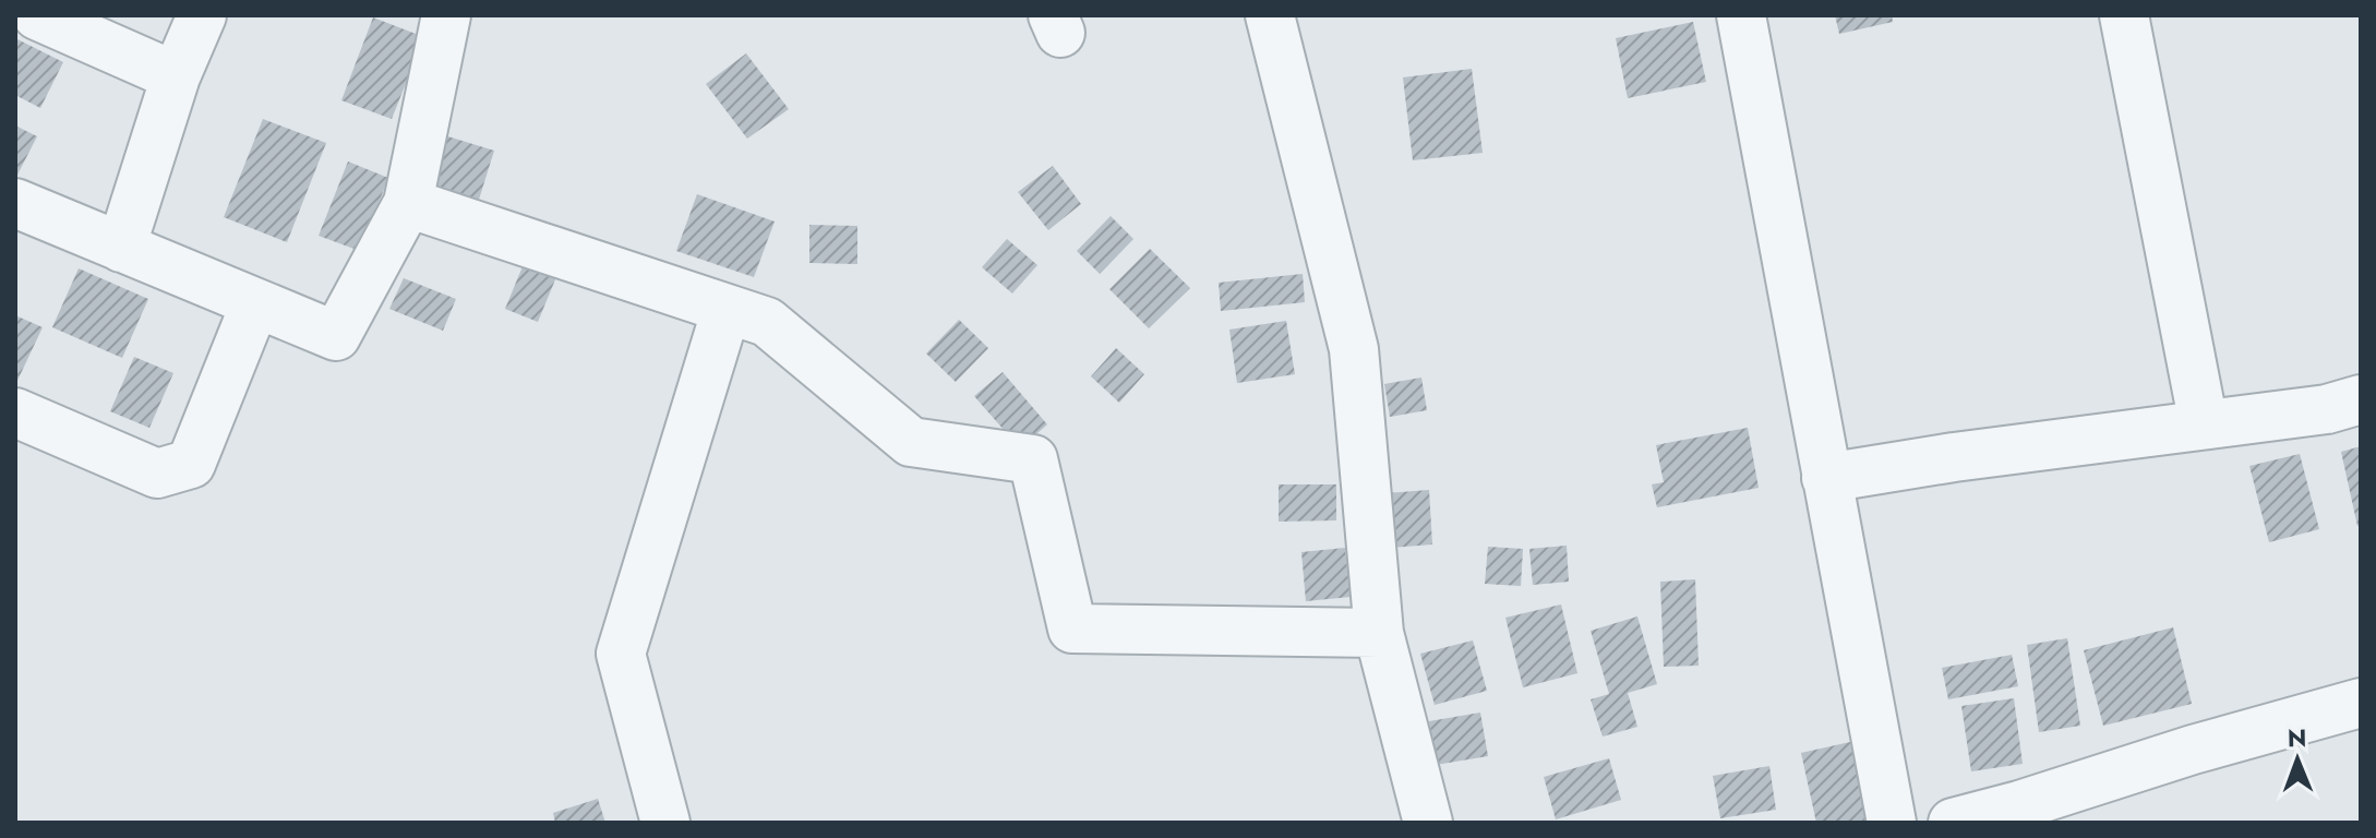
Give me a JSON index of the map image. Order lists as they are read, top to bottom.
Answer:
{
  "north": "top"
}
